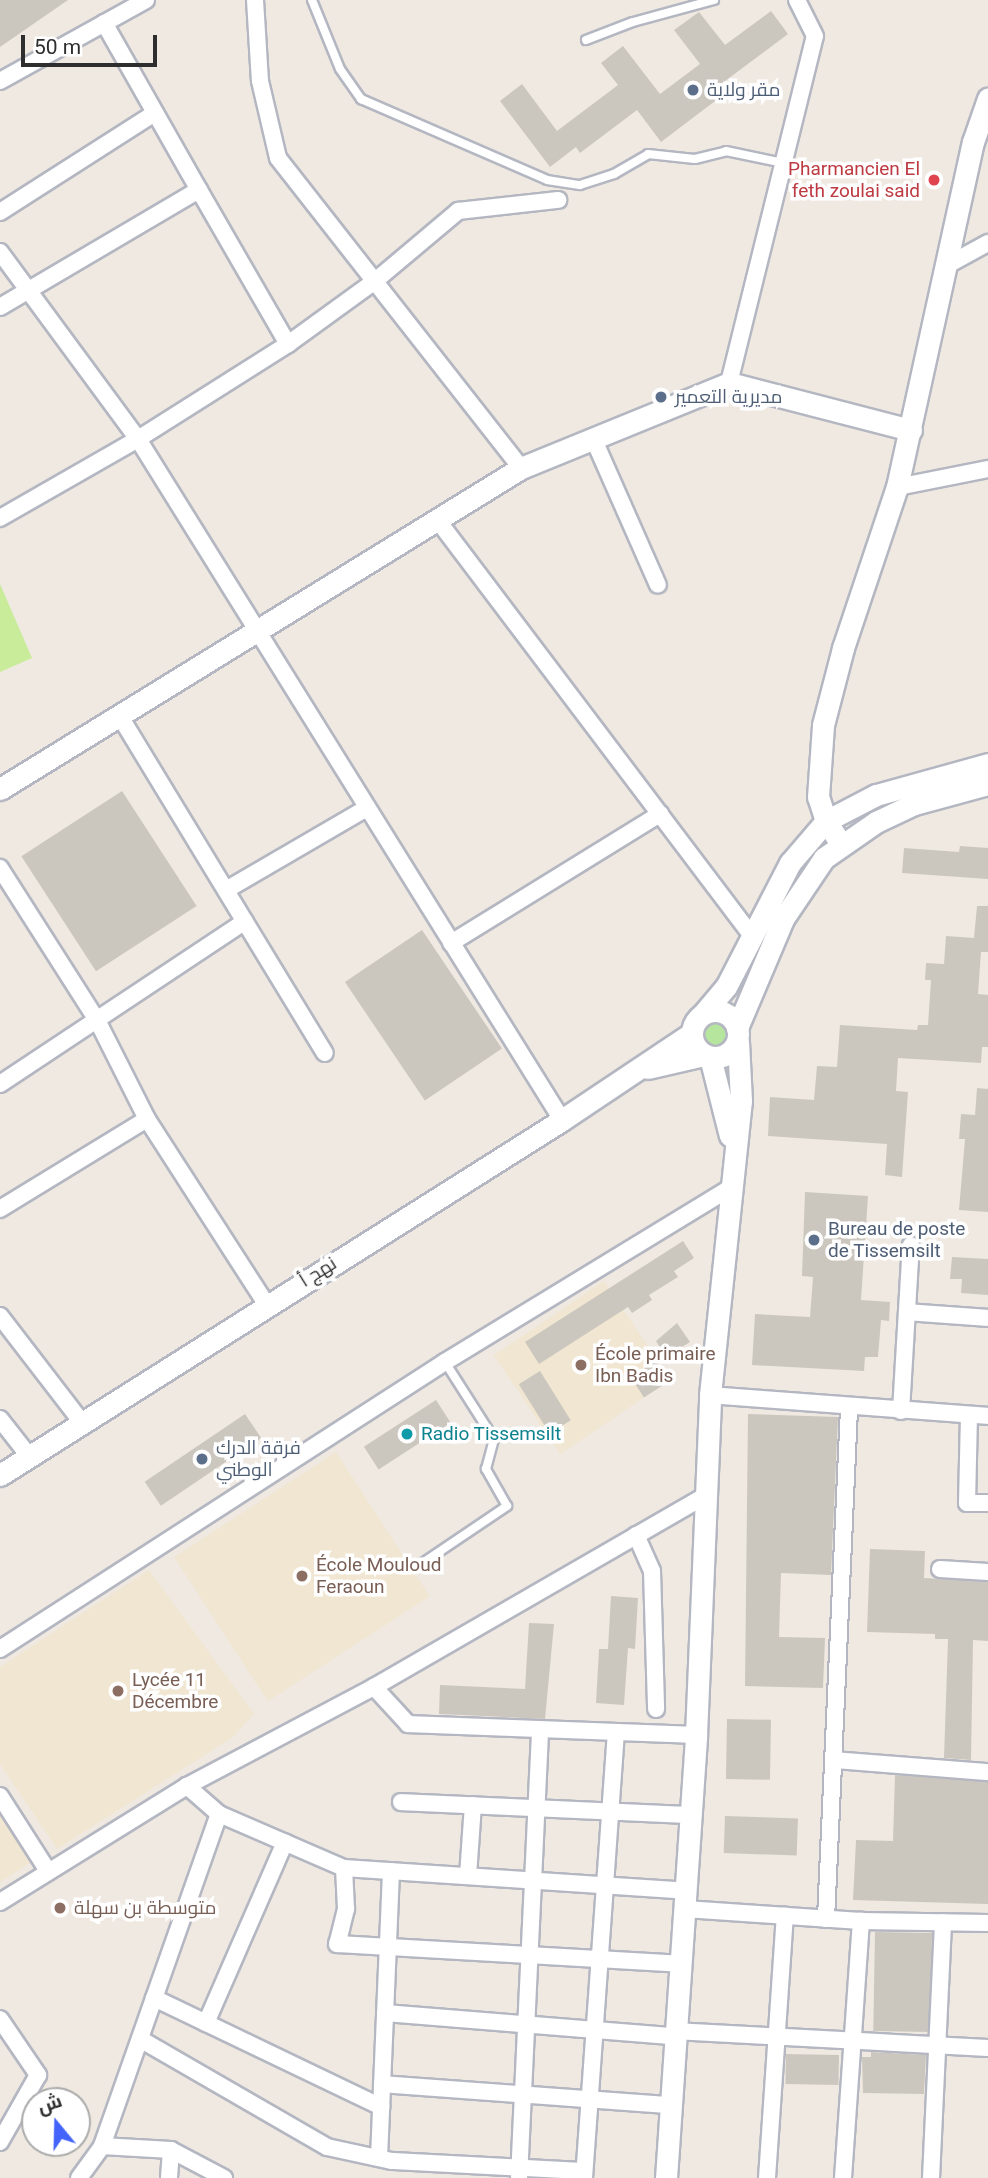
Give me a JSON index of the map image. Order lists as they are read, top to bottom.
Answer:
{
  "streets": {
    "main road": ["نهج أ"]
  },
  "places": [
    "مقر ولاية",
    "Pharmancien El feth zoulai said",
    "مديرية التعمير",
    "Bureau de poste de Tissemsilt",
    "École primaire Ibn Badis",
    "Radio Tissemsilt",
    "فرقة الدرك الوطني",
    "École Mouloud Feraoun",
    "Lycée 11 Décembre",
    "متوسطة بن سهلة"
  ],
  "scale_bar": "50 m",
  "north": "top"
}
